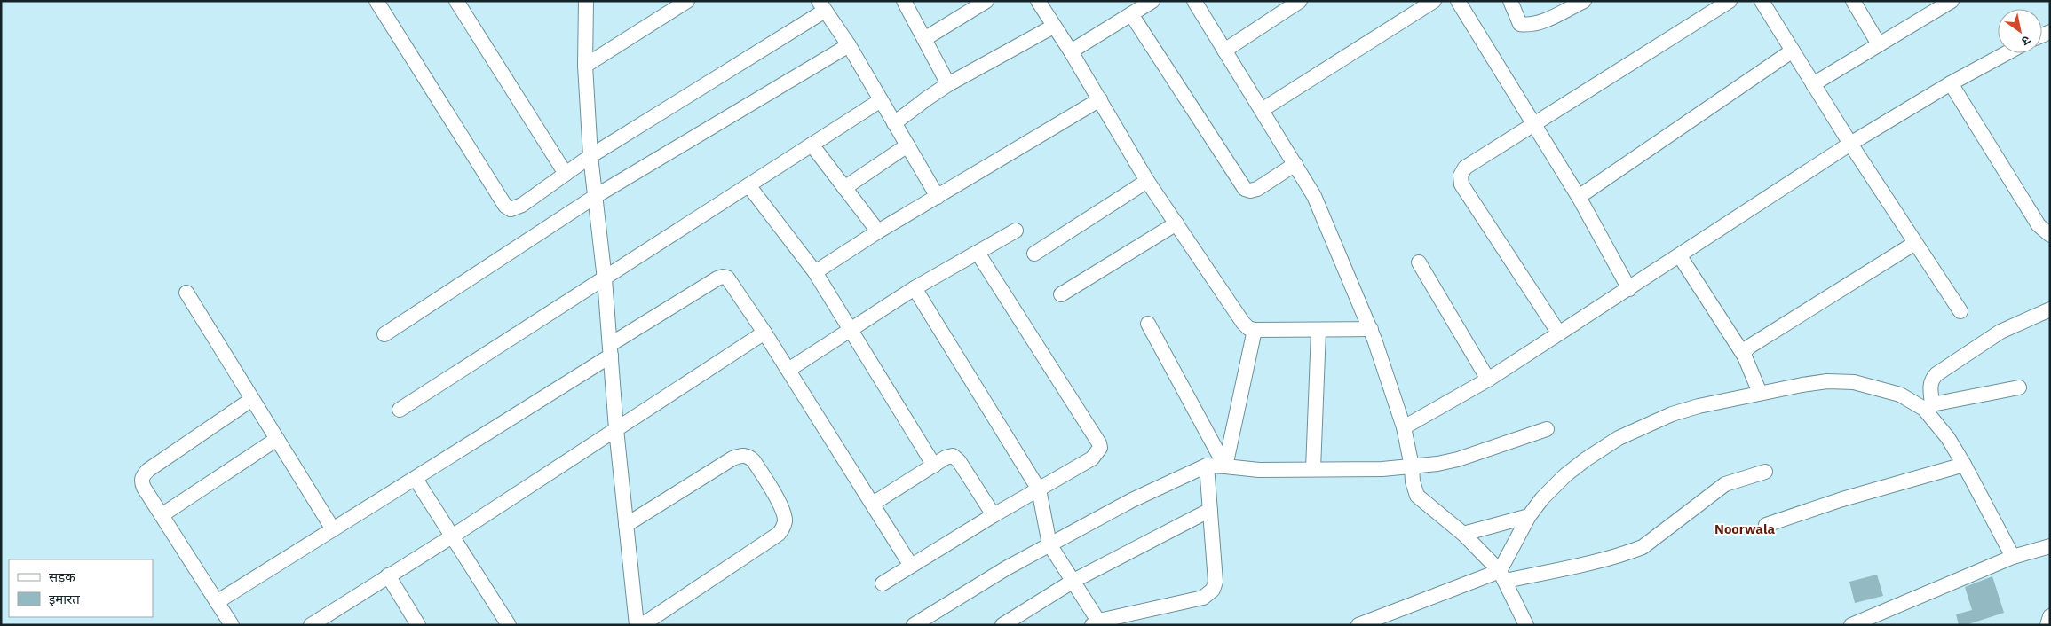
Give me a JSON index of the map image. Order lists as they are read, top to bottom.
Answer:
{
  "districts": ["Noorwala"],
  "legend": ["सड़क", "इमारत"],
  "north": "bottom right"
}
